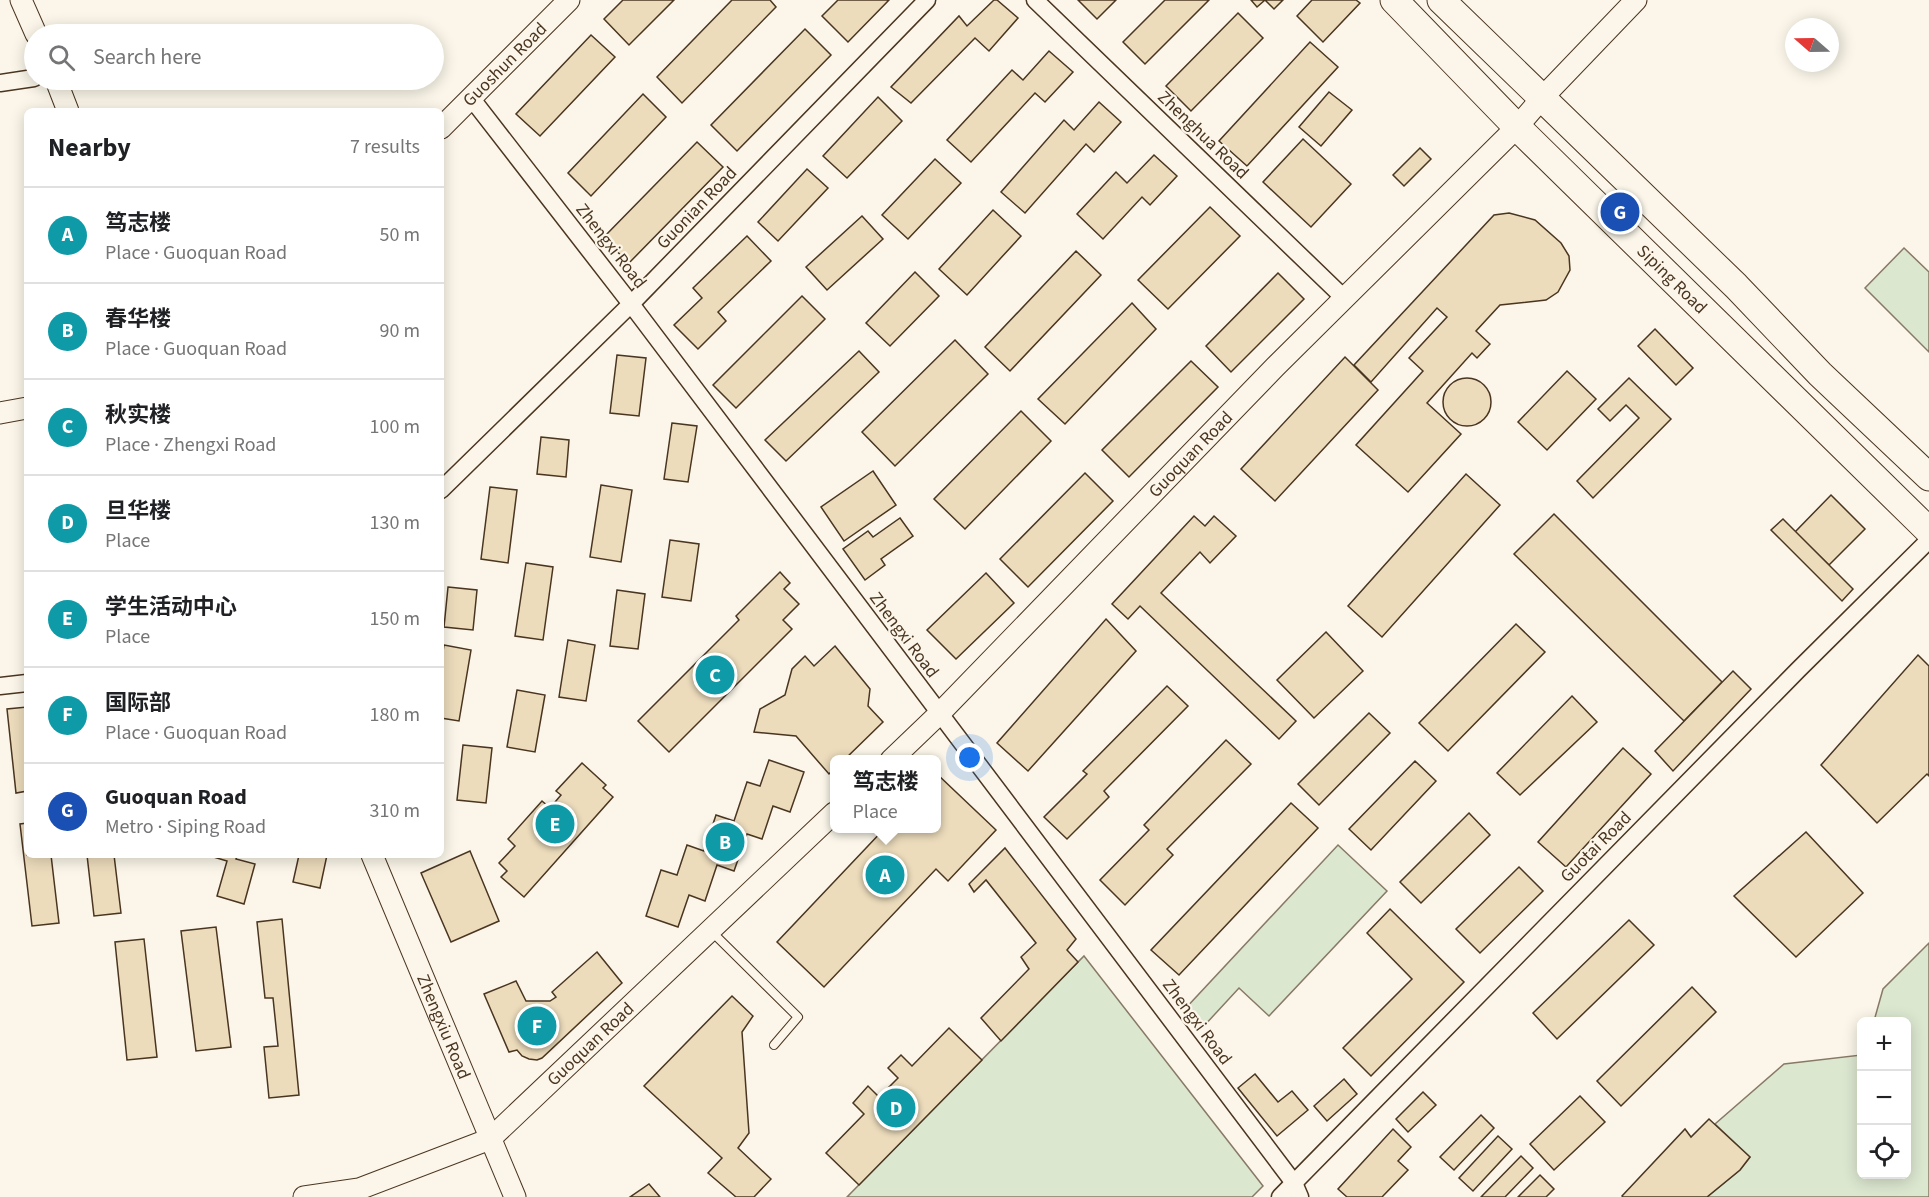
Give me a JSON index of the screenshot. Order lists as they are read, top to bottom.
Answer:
{
  "streets": {
    "main road": ["Siping Road"],
    "street": [
      "Guoshun Road",
      "Zhenghua Road",
      "Guonian Road",
      "Zhengxi Road",
      "Guoquan Road",
      "Guotai Road",
      "Zhengxiu Road"
    ]
  },
  "crossings": [
    ["Guoshun Road", "Zhengxi Road"],
    ["Zhenghua Road", "Guoquan Road"],
    ["Guonian Road", "Zhengxi Road"],
    ["Zhengxi Road", "Guoquan Road"],
    ["Zhengxi Road", "Guotai Road"],
    ["Siping Road", "Guoquan Road"],
    ["Guoquan Road", "Zhengxiu Road"]
  ],
  "north": "left",
  "page": {
    "search": "Search here",
    "heading": ["Nearby", "7 results"],
    "list": [
      {
        "mark": "A",
        "name": "笃志楼",
        "note": "Place · Guoquan Road",
        "value": "50 m"
      },
      {
        "mark": "B",
        "name": "春华楼",
        "note": "Place · Guoquan Road",
        "value": "90 m"
      },
      {
        "mark": "C",
        "name": "秋实楼",
        "note": "Place · Zhengxi Road",
        "value": "100 m"
      },
      {
        "mark": "D",
        "name": "旦华楼",
        "note": "Place",
        "value": "130 m"
      },
      {
        "mark": "E",
        "name": "学生活动中心",
        "note": "Place",
        "value": "150 m"
      },
      {
        "mark": "F",
        "name": "国际部",
        "note": "Place · Guoquan Road",
        "value": "180 m"
      },
      {
        "mark": "G",
        "name": "Guoquan Road",
        "note": "Metro · Siping Road",
        "value": "310 m"
      }
    ],
    "pins": [
      "G",
      "C",
      "E",
      "B",
      "A",
      "F",
      "D"
    ],
    "popup": ["笃志楼", "Place"],
    "map_buttons": ["+", "−"]
  }
}
